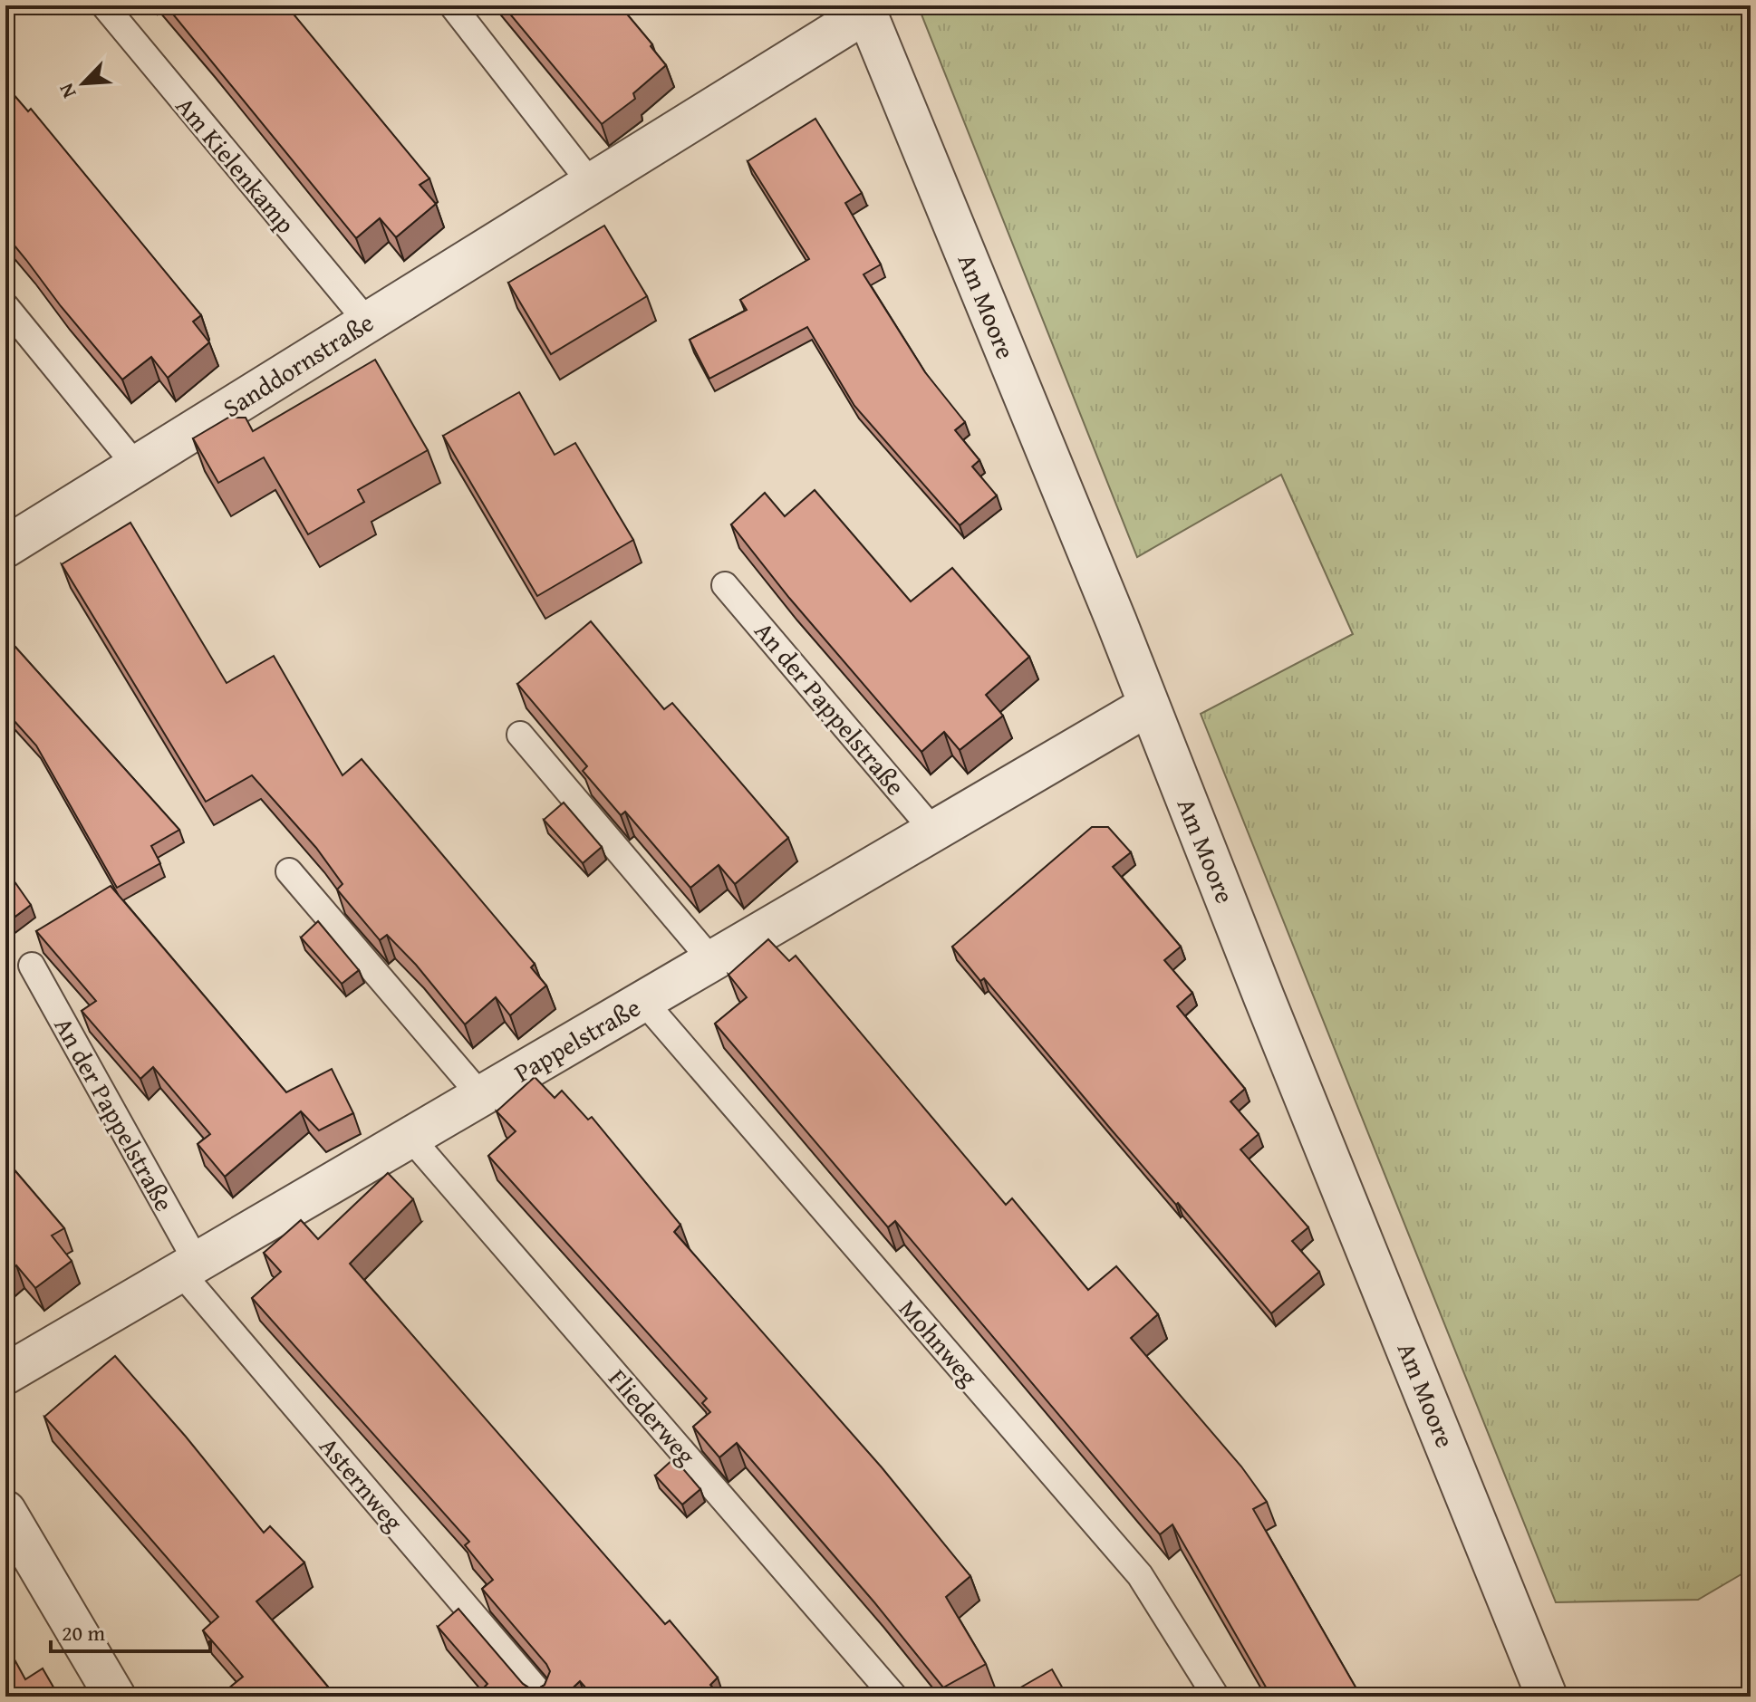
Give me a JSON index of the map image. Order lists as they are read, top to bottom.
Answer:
{
  "streets": {
    "street": ["Am Moore", "Sanddornstraße", "Pappelstraße"],
    "lane": [
      "Am Kielenkamp",
      "An der Pappelstraße",
      "Mohnweg",
      "Fliederweg",
      "Asternweg"
    ]
  },
  "crossings": [
    ["Am Kielenkamp", "Sanddornstraße"],
    ["Am Moore", "Sanddornstraße"],
    ["Am Moore", "Pappelstraße"],
    ["An der Pappelstraße", "Pappelstraße"],
    ["An der Pappelstraße", "Asternweg"],
    ["Pappelstraße", "Mohnweg"],
    ["Pappelstraße", "Fliederweg"],
    ["Pappelstraße", "Asternweg"]
  ],
  "scale_bar": "20 m",
  "north": "bottom left"
}
